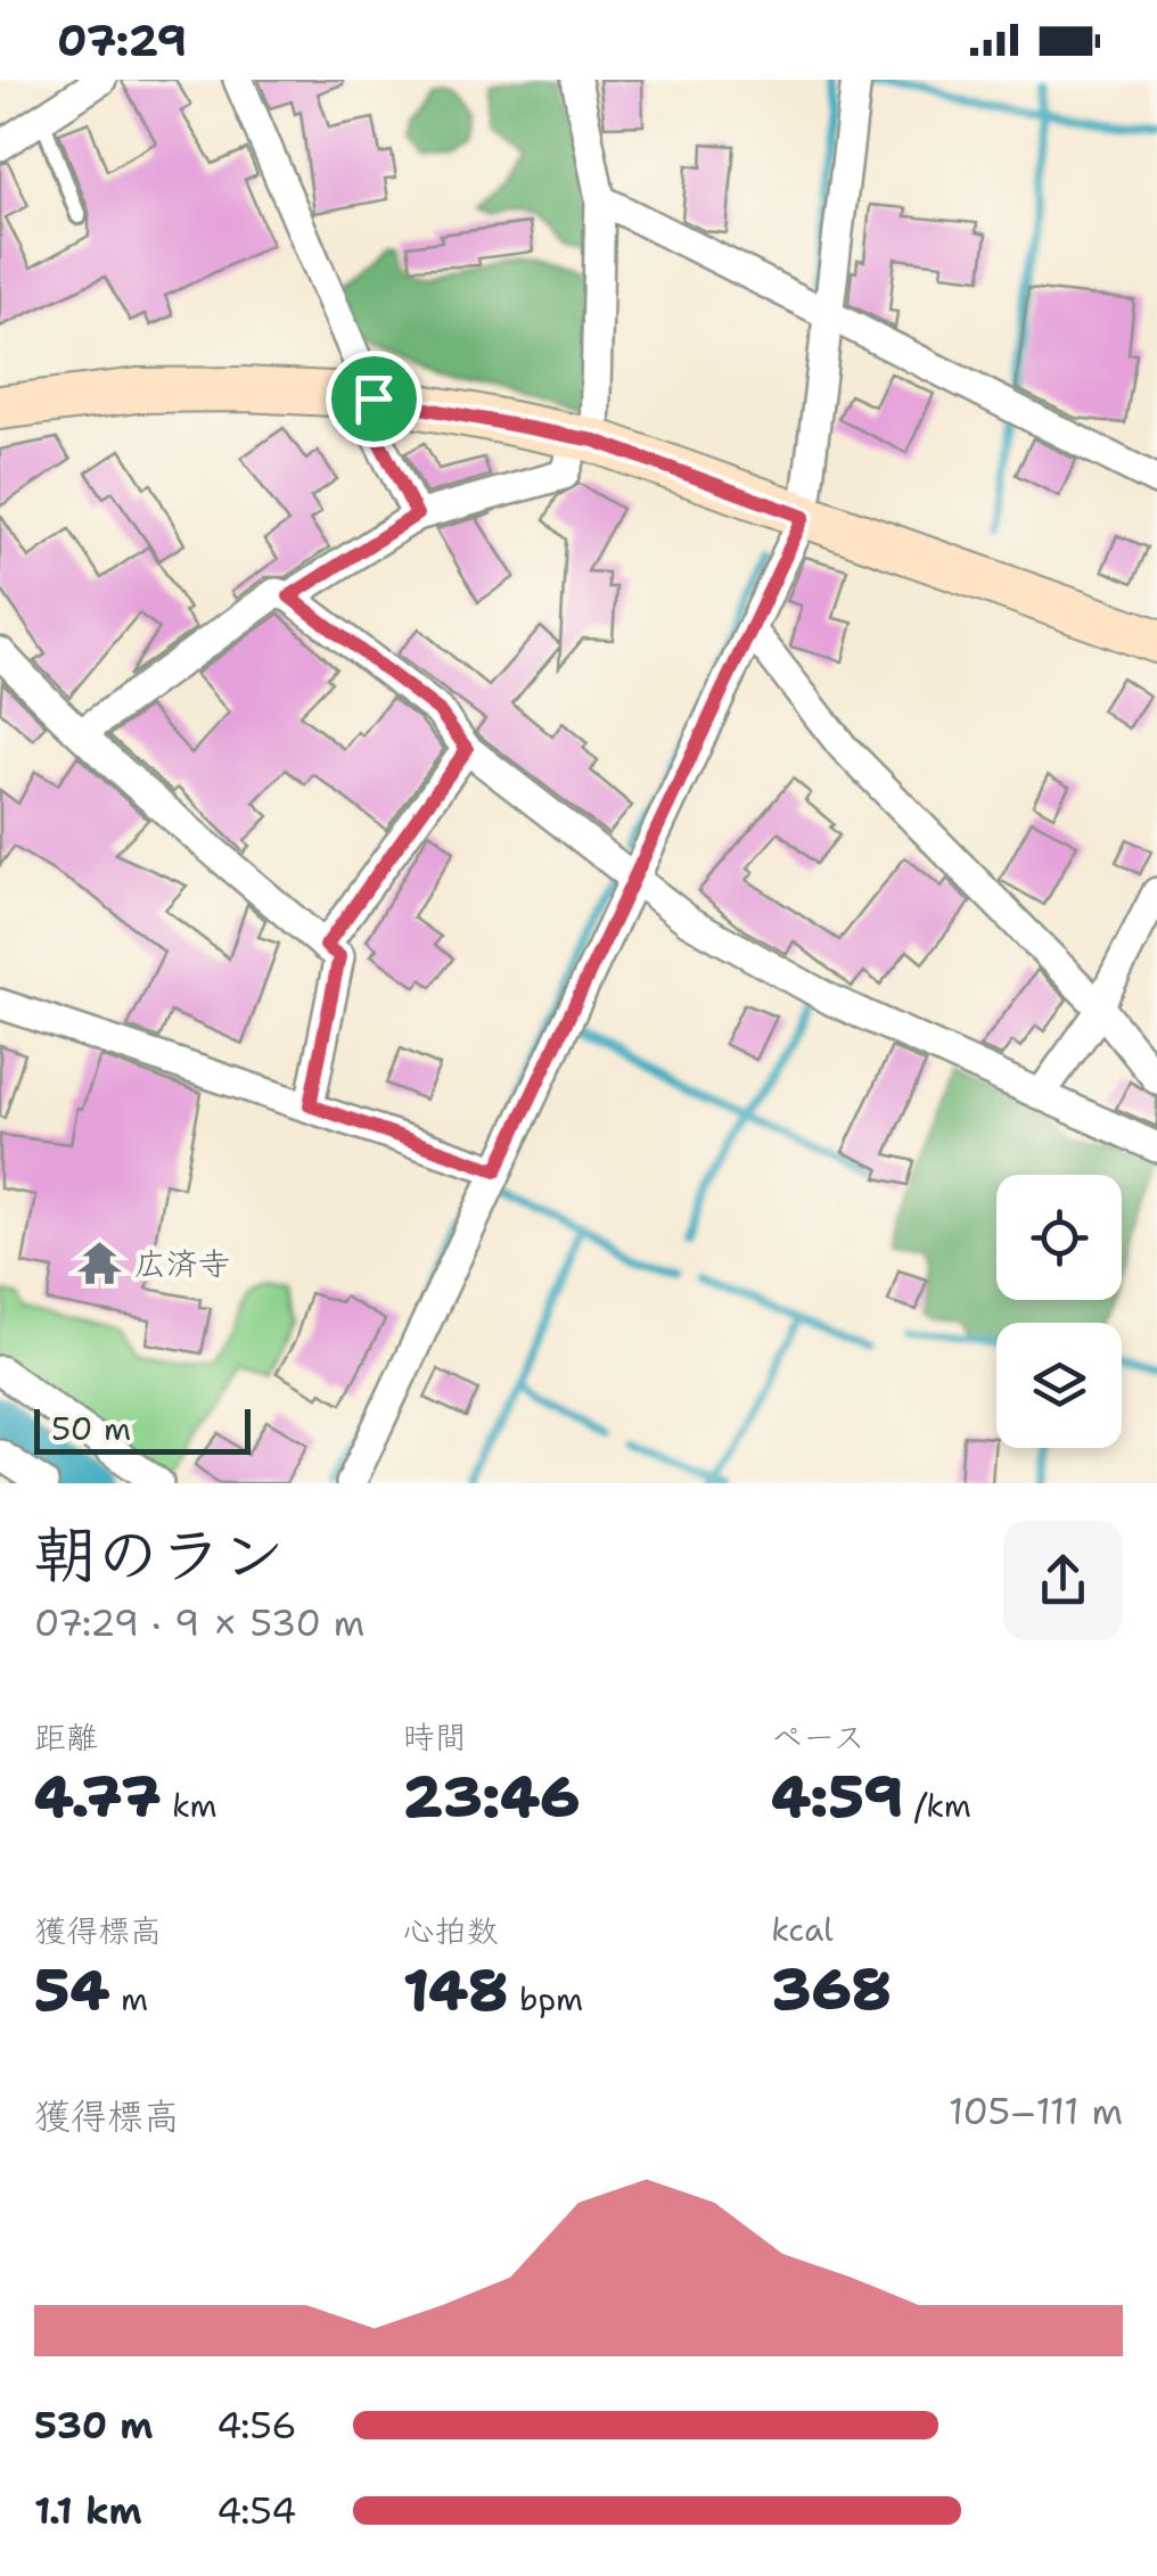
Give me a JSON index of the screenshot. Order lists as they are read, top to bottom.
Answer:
{
  "places": {
    "temple": ["広済寺"]
  },
  "scale_bar": "50 m",
  "page": {
    "status": "07:29",
    "scale": "50 m",
    "heading": ["朝のラン", "07:29 · 9 × 530 m"],
    "stats": [
      ["距離", "4.77 km"],
      ["時間", "23:46"],
      ["ペース", "4:59 /km"],
      ["獲得標高", "54 m"],
      ["心拍数", "148 bpm"],
      ["kcal", "368"]
    ],
    "chart": ["獲得標高", "105–111 m"],
    "list": [
      {
        "name": "530 m",
        "note": "4:56"
      },
      {
        "name": "1.1 km",
        "note": "4:54"
      }
    ]
  }
}
